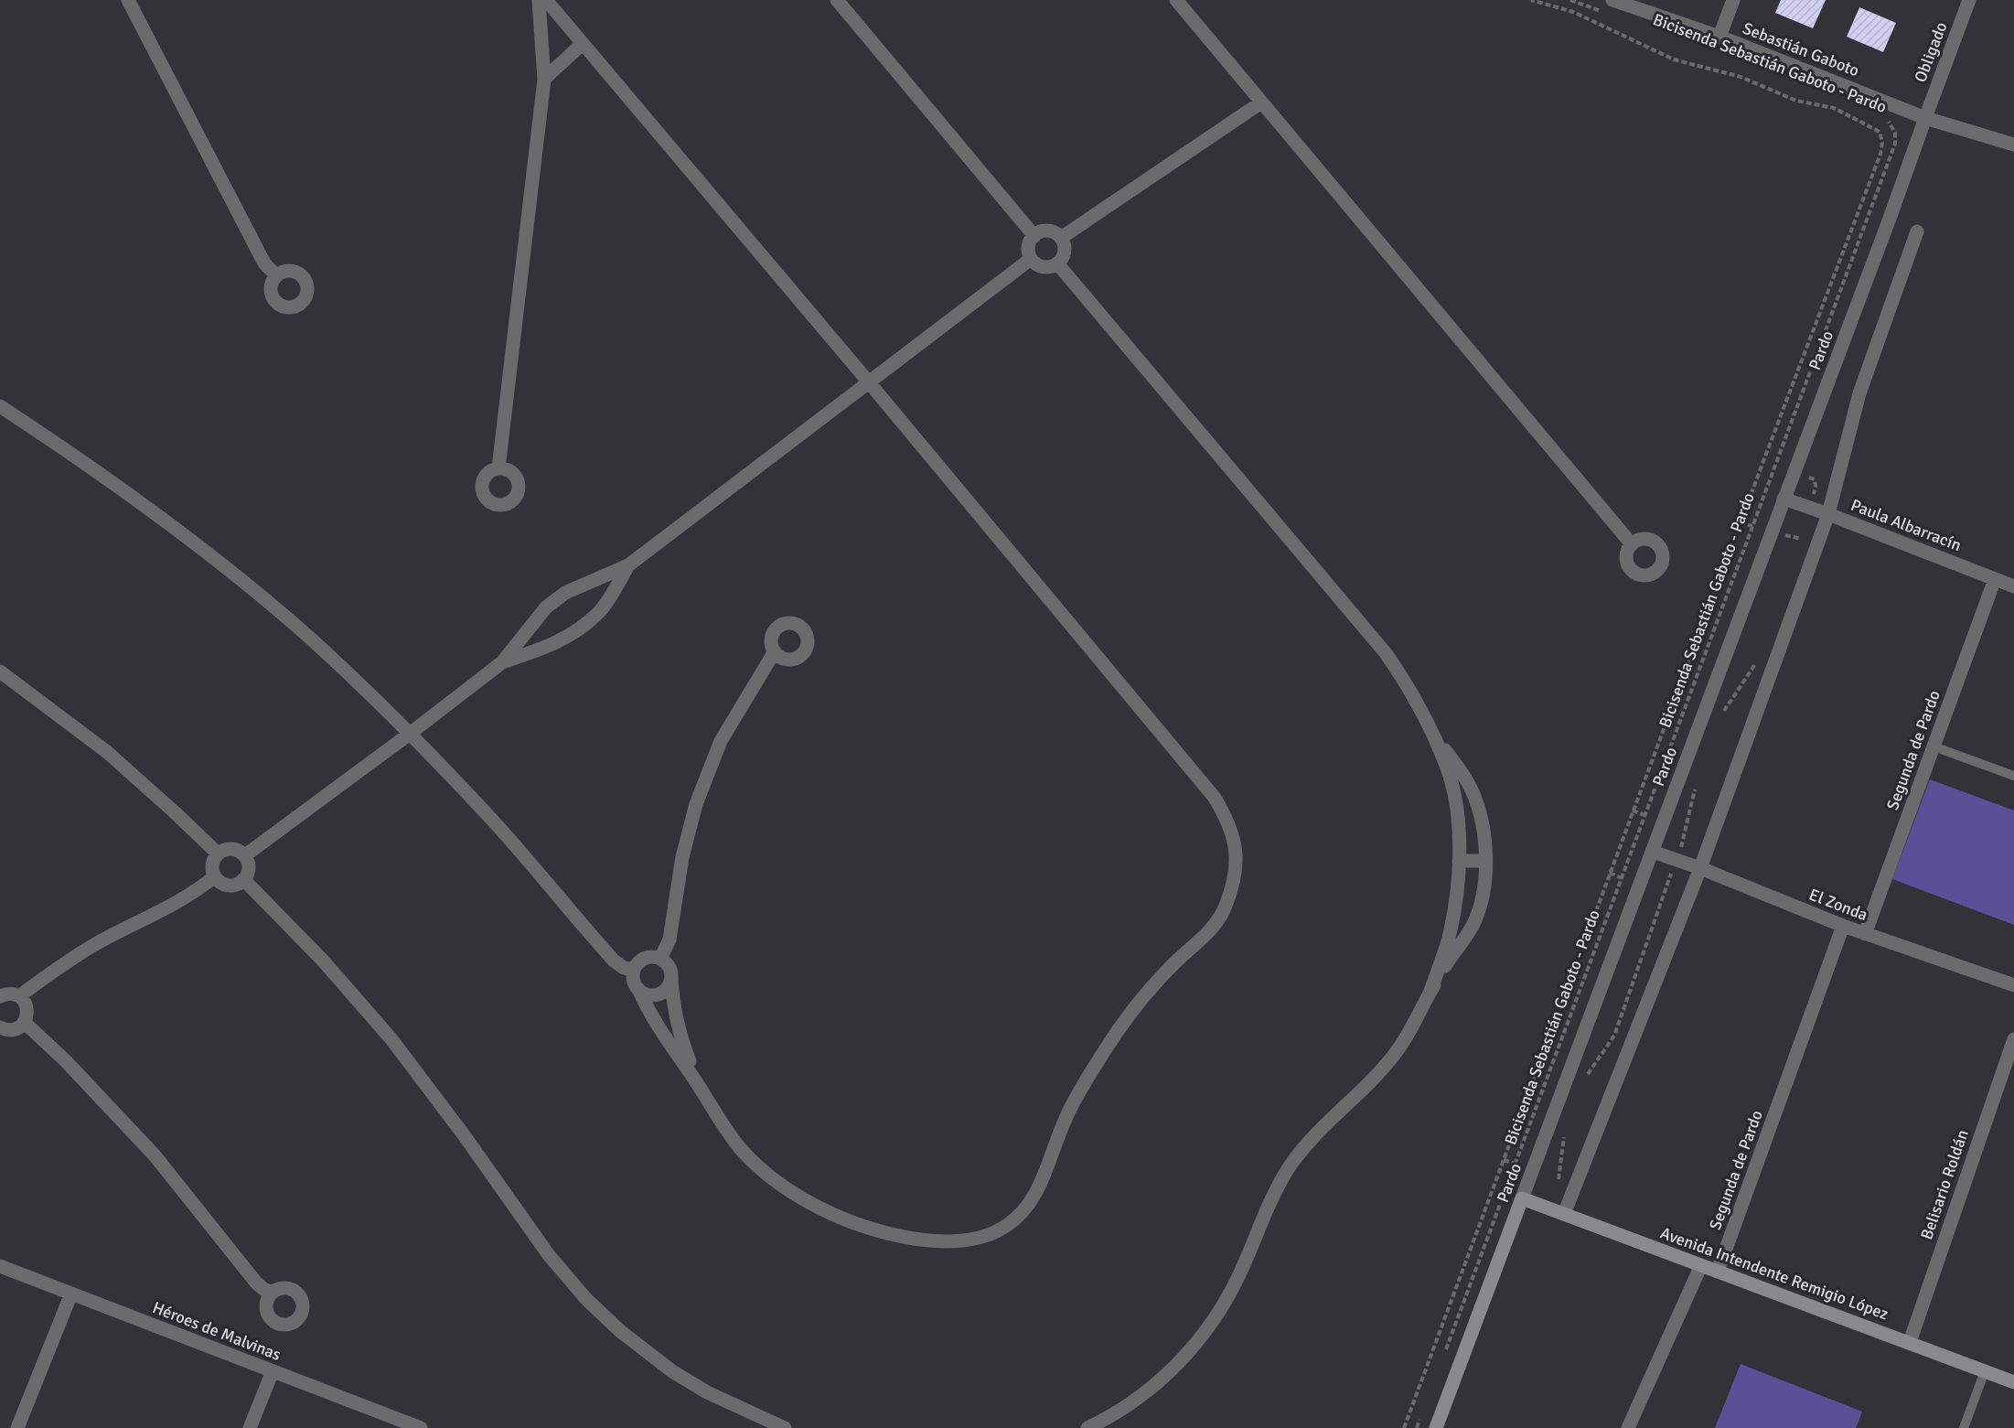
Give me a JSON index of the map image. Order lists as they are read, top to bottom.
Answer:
{
  "streets": {
    "main road": ["Pardo", "Avenida Intendente Remigio López"],
    "street": [
      "Sebastián Gaboto",
      "Obligado",
      "Paula Albarracín",
      "Segunda de Pardo",
      "El Zonda",
      "Belisario Roldán",
      "Héroes de Malvinas"
    ],
    "path": ["Bicisenda Sebastián Gaboto - Pardo"]
  },
  "crossings": [
    ["Sebastián Gaboto", "Obligado"],
    ["Sebastián Gaboto", "Pardo"],
    ["Obligado", "Pardo"],
    ["Pardo", "Paula Albarracín"],
    ["Pardo", "El Zonda"],
    ["Pardo", "Avenida Intendente Remigio López"],
    ["Paula Albarracín", "Segunda de Pardo"],
    ["Segunda de Pardo", "El Zonda"],
    ["Segunda de Pardo", "Avenida Intendente Remigio López"],
    ["Belisario Roldán", "Avenida Intendente Remigio López"]
  ]
}
